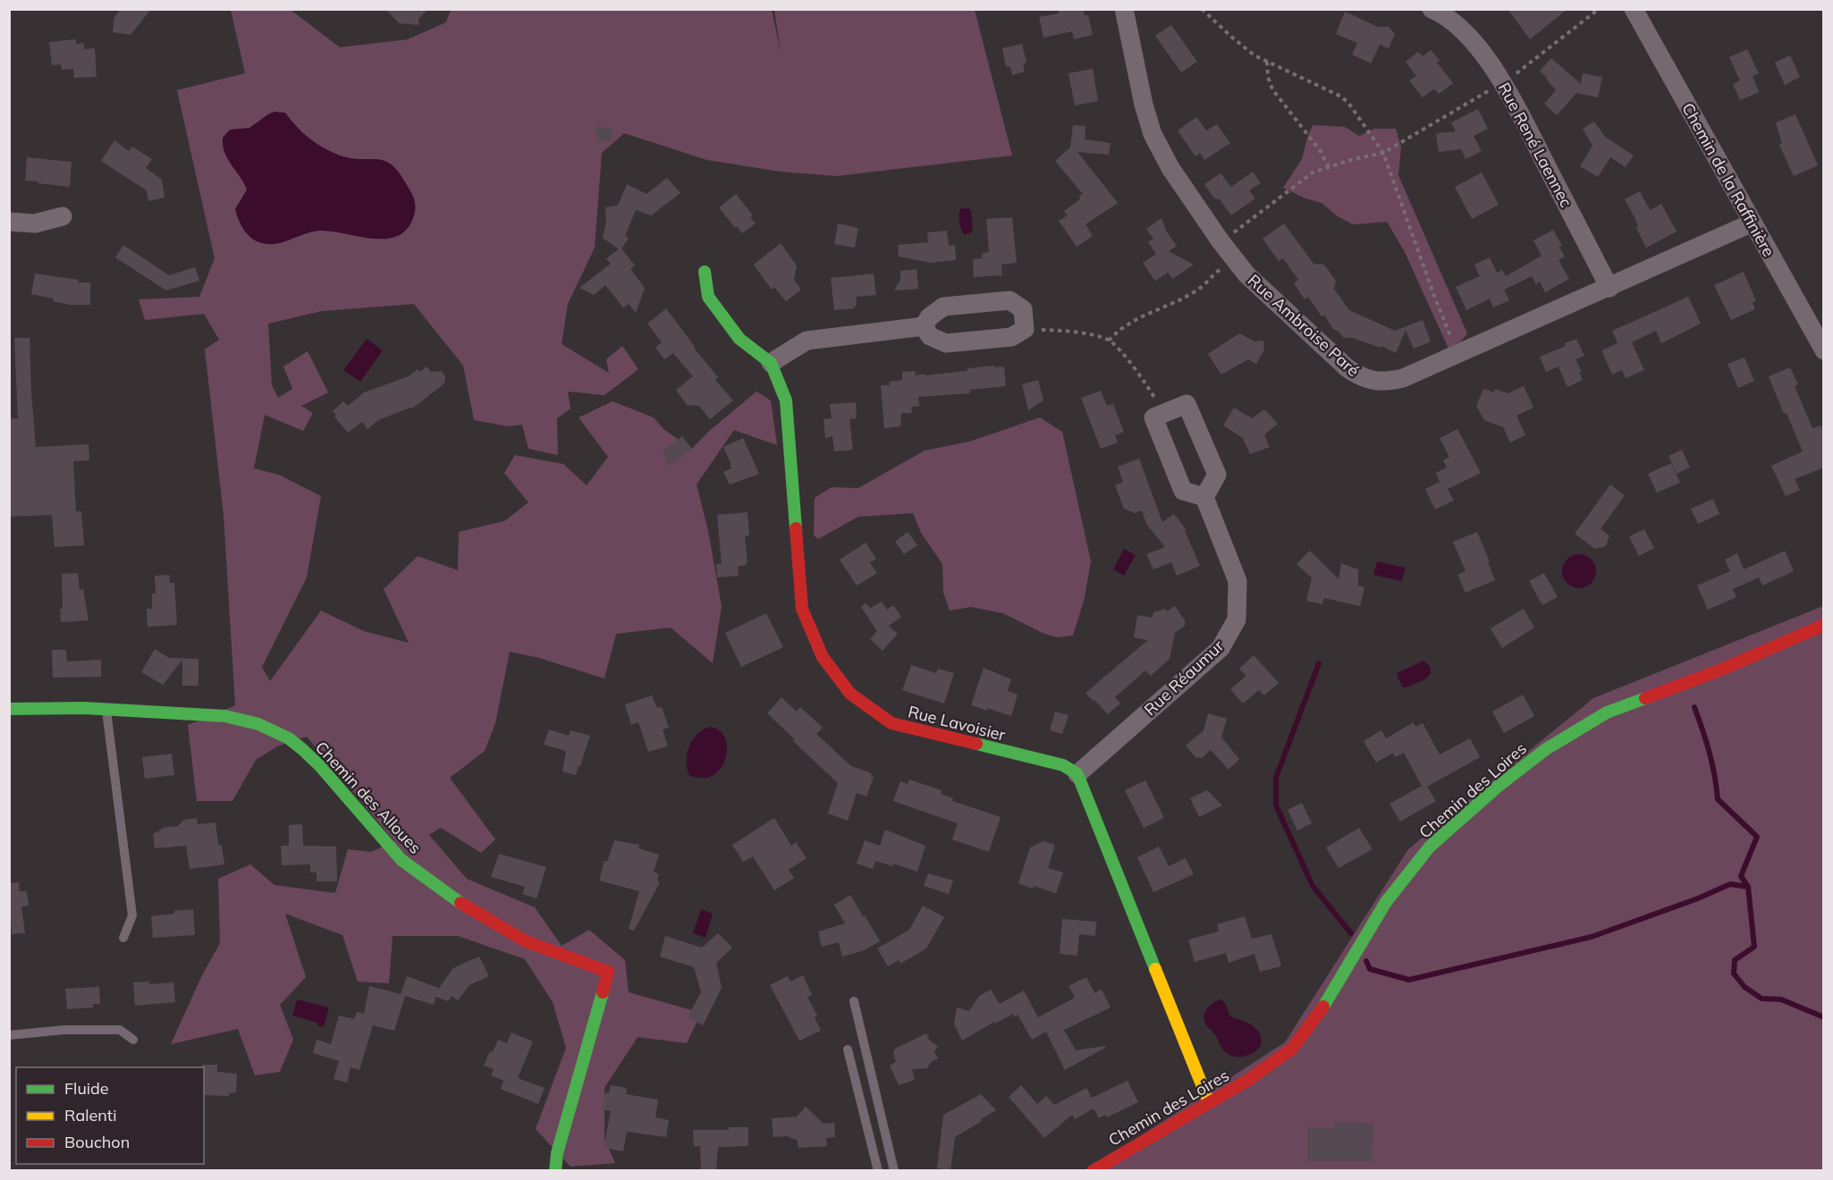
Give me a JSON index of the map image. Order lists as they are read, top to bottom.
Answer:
{
  "streets": {
    "street": [
      "Rue René Laennec",
      "Chemin de la Raffinière",
      "Rue Ambroise Paré",
      "Rue Réaumur",
      "Rue Lavoisier",
      "Chemin des Loires",
      "Chemin des Alloues"
    ]
  },
  "crossings": [
    ["Rue René Laennec", "Rue Ambroise Paré"],
    ["Chemin de la Raffinière", "Rue Ambroise Paré"],
    ["Rue Réaumur", "Rue Lavoisier"]
  ],
  "legend": ["Fluide", "Ralenti", "Bouchon"]
}
